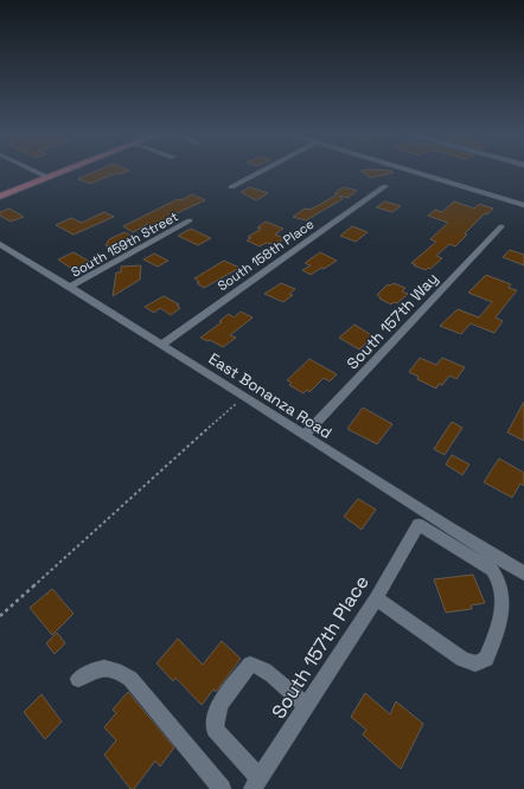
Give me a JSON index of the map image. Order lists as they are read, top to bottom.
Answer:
{
  "streets": {
    "street": [
      "South 159th Street",
      "South 158th Place",
      "South 157th Way",
      "East Bonanza Road",
      "South 157th Place"
    ]
  },
  "crossings": [
    ["South 159th Street", "East Bonanza Road"],
    ["South 158th Place", "East Bonanza Road"],
    ["South 157th Way", "East Bonanza Road"]
  ]
}
